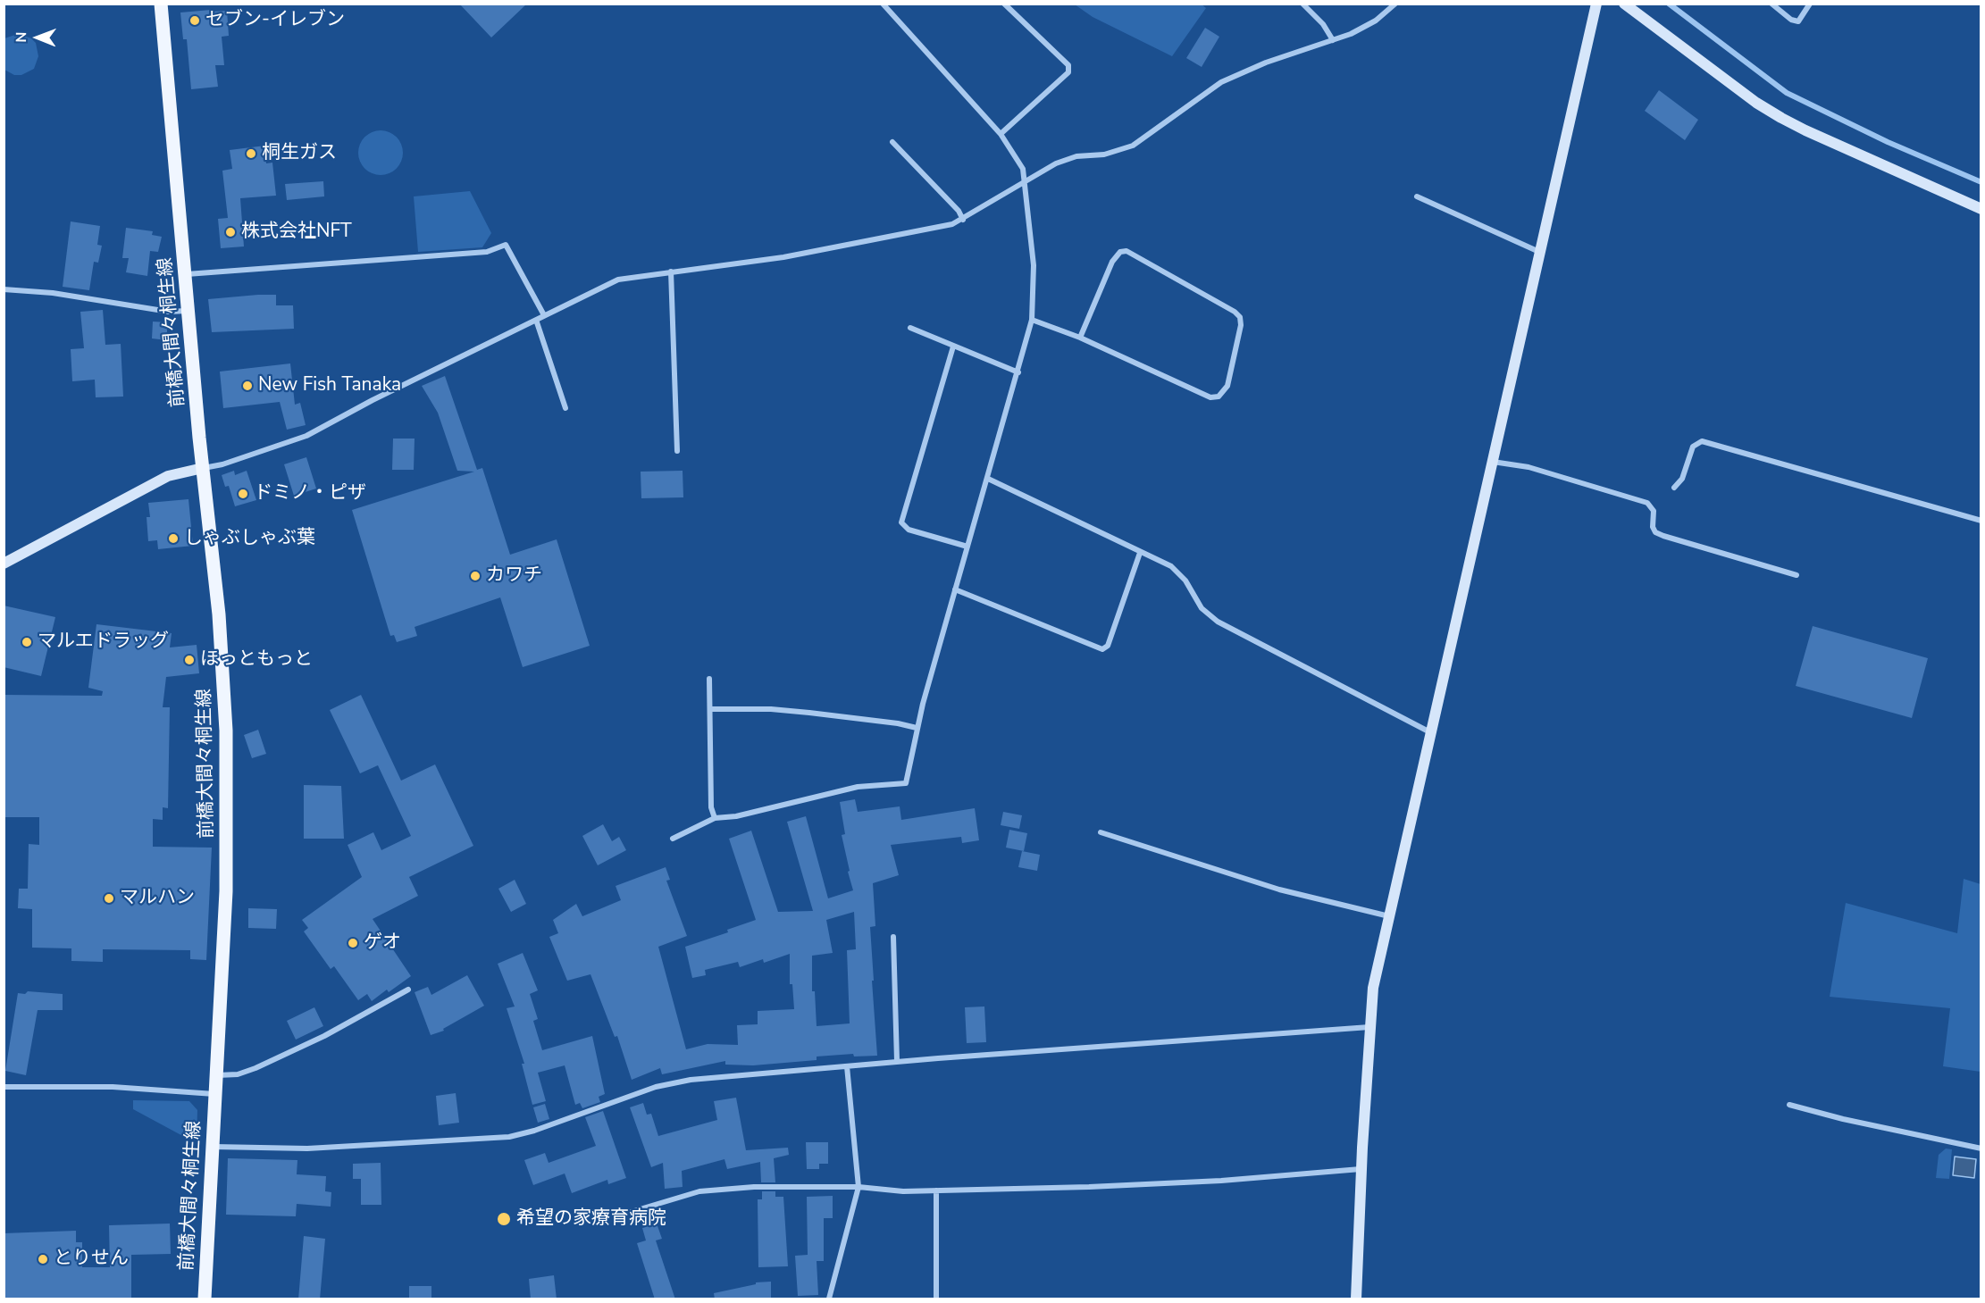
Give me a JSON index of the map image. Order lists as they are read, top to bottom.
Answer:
{
  "streets": {
    "main road": ["前橋大間々桐生線"]
  },
  "places": [
    "セブン-イレブン",
    "桐生ガス",
    "株式会社NFT",
    "New Fish Tanaka",
    "ドミノ・ピザ",
    "しゃぶしゃぶ葉",
    "カワチ",
    "マルエドラッグ",
    "ほっともっと",
    "マルハン",
    "ゲオ",
    "希望の家療育病院",
    "とりせん"
  ],
  "north": "left"
}
